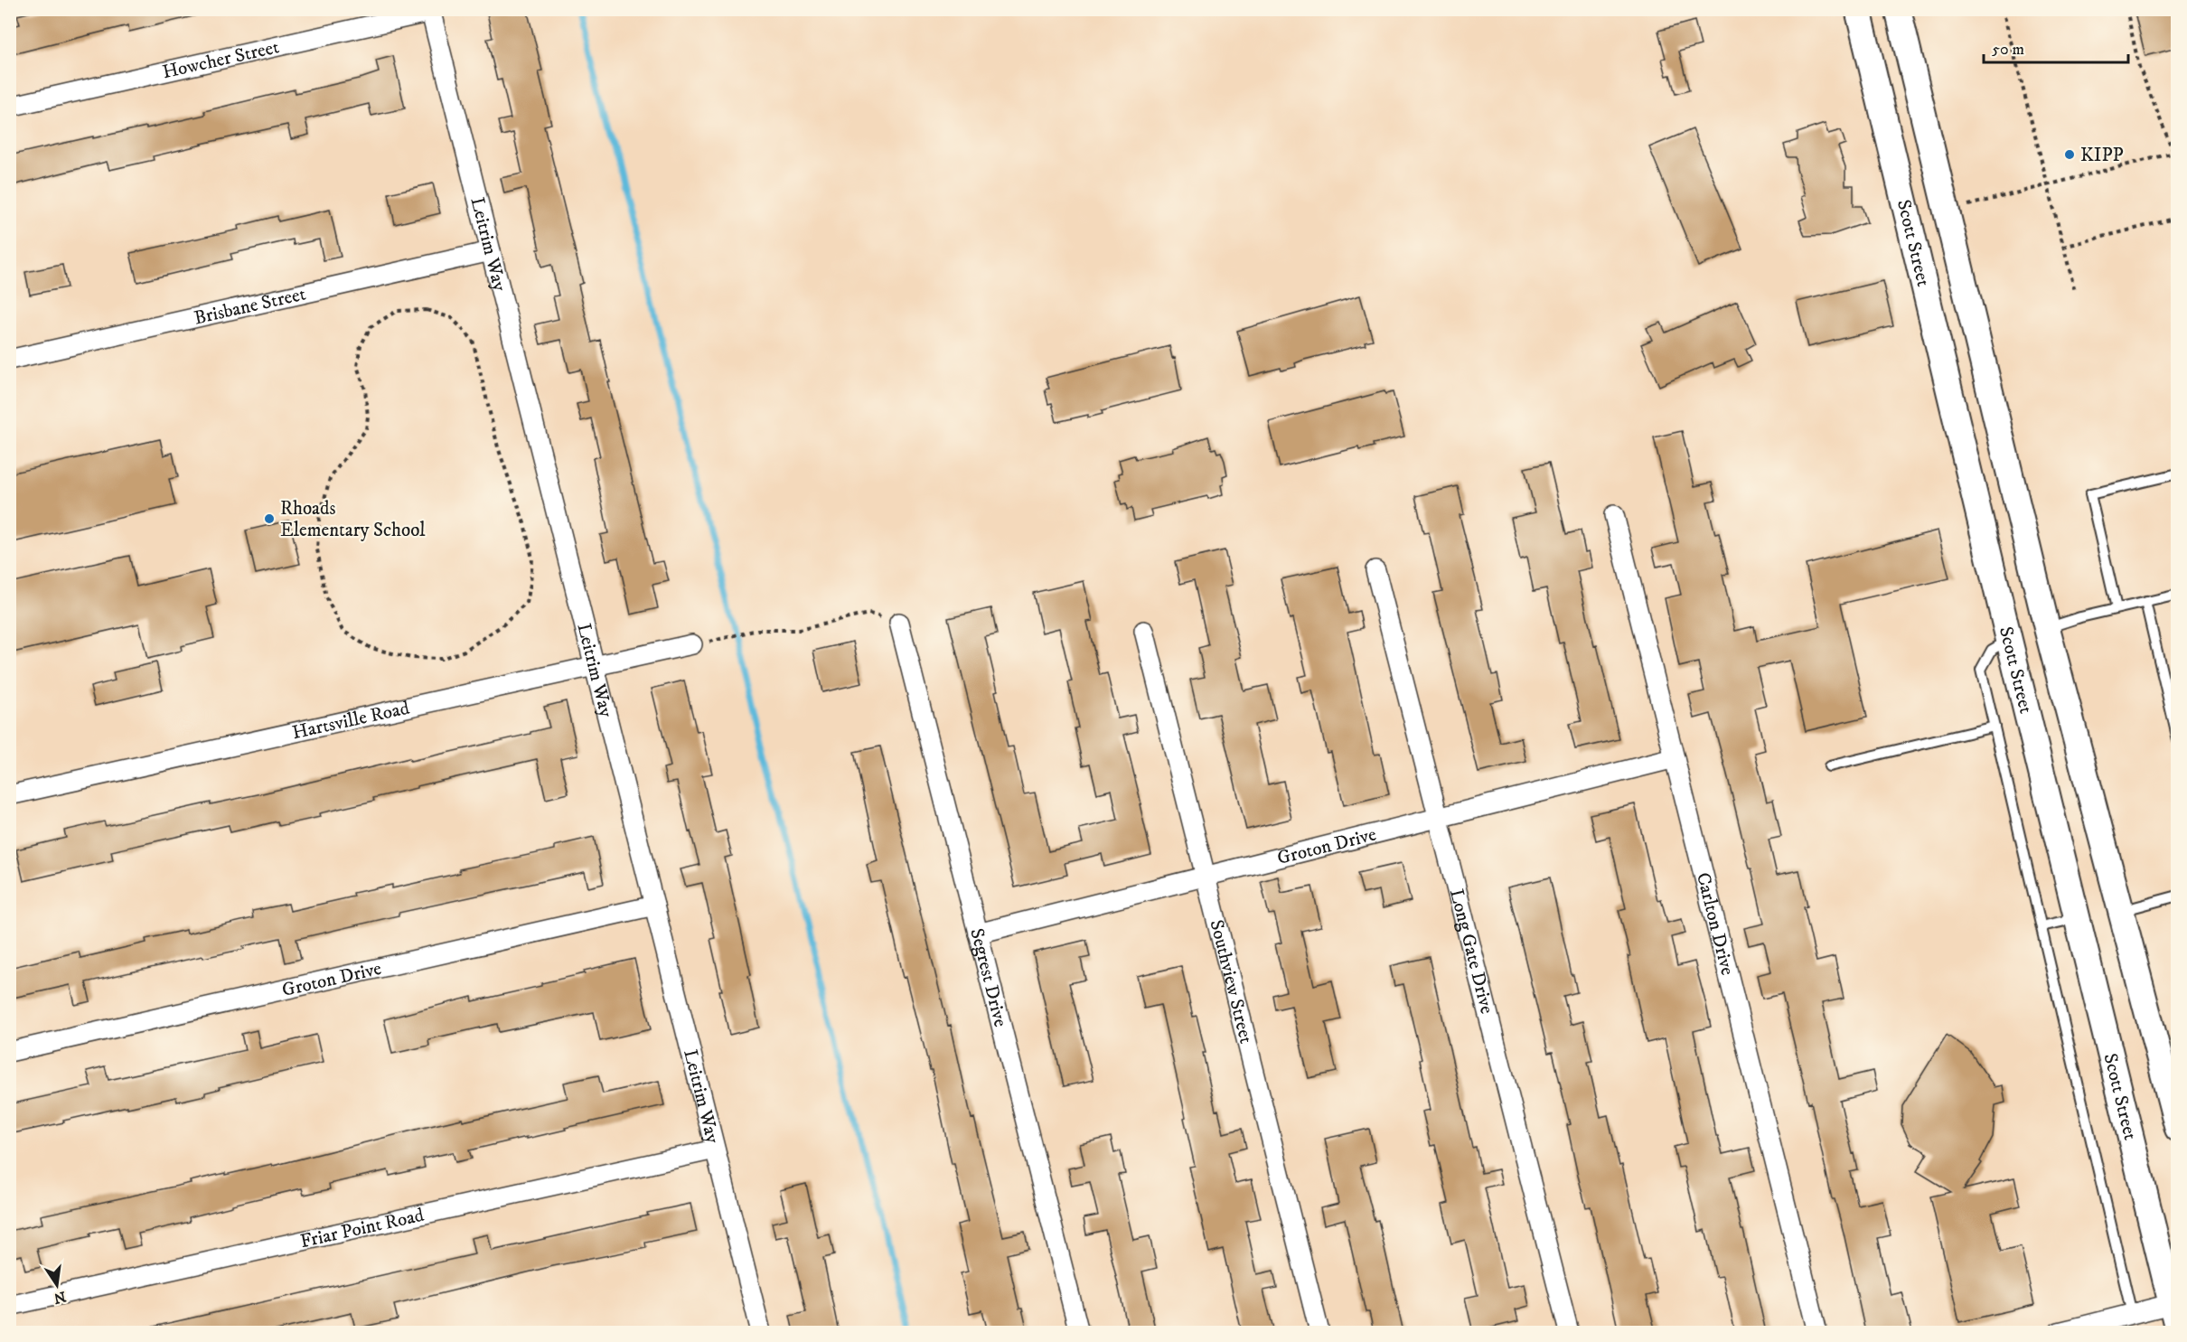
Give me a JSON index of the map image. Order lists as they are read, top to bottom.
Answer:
{
  "streets": {
    "main road": ["Scott Street"],
    "street": [
      "Howcher Street",
      "Leitrim Way",
      "Brisbane Street",
      "Hartsville Road",
      "Groton Drive",
      "Carlton Drive",
      "Long Gate Drive",
      "Segrest Drive",
      "Southview Street",
      "Friar Point Road"
    ]
  },
  "crossings": [
    ["Howcher Street", "Leitrim Way"],
    ["Leitrim Way", "Brisbane Street"],
    ["Leitrim Way", "Hartsville Road"],
    ["Leitrim Way", "Groton Drive"],
    ["Leitrim Way", "Friar Point Road"],
    ["Groton Drive", "Carlton Drive"],
    ["Groton Drive", "Long Gate Drive"],
    ["Groton Drive", "Segrest Drive"],
    ["Groton Drive", "Southview Street"]
  ],
  "places": ["KIPP", "Rhoads Elementary School"],
  "scale_bar": "50 m",
  "north": "bottom"
}
